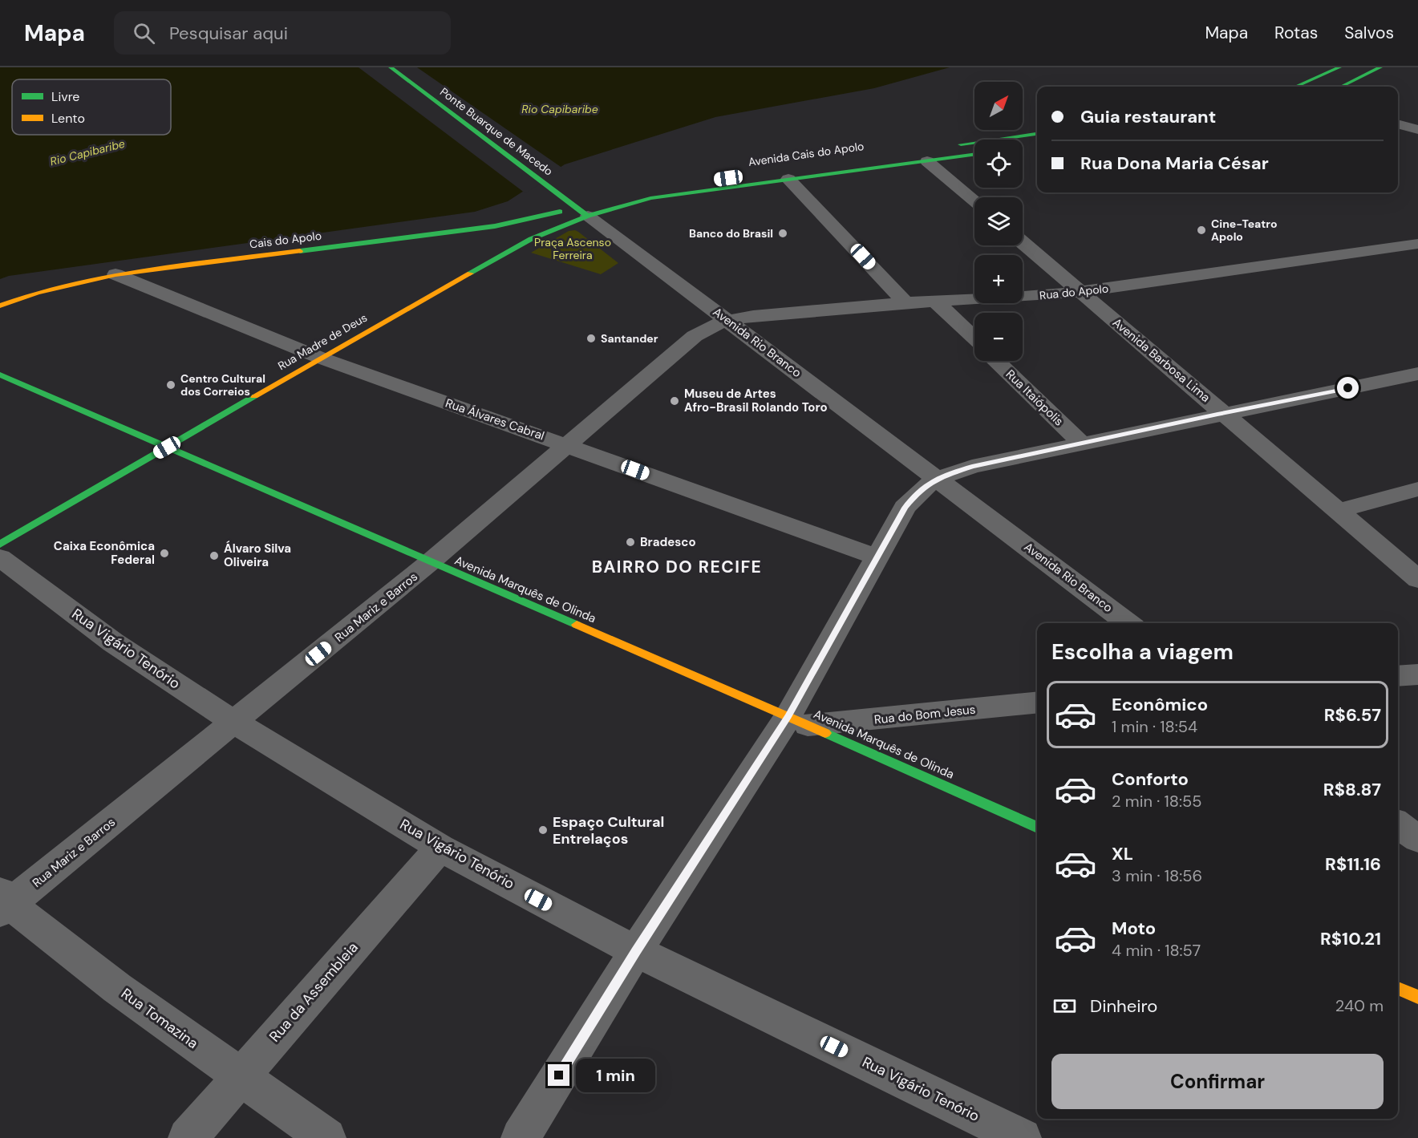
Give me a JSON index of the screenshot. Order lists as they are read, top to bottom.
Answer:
{
  "streets": {
    "main road": [
      "Ponte Buarque de Macedo",
      "Avenida Cais do Apolo",
      "Cais do Apolo",
      "Rua Madre de Deus",
      "Avenida Marquês de Olinda"
    ],
    "street": [
      "Rua do Apolo",
      "Avenida Rio Branco",
      "Avenida Barbosa Lima",
      "Rua Itaiópolis",
      "Rua Álvares Cabral",
      "Rua Mariz e Barros",
      "Rua Vigário Tenório",
      "Rua do Bom Jesus",
      "Rua da Assembleia",
      "Rua Tomazina"
    ]
  },
  "crossings": [
    ["Ponte Buarque de Macedo", "Avenida Cais do Apolo"],
    ["Ponte Buarque de Macedo", "Cais do Apolo"],
    ["Ponte Buarque de Macedo", "Rua Madre de Deus"],
    ["Ponte Buarque de Macedo", "Avenida Rio Branco"],
    ["Avenida Cais do Apolo", "Cais do Apolo"],
    ["Avenida Cais do Apolo", "Rua Madre de Deus"],
    ["Avenida Cais do Apolo", "Avenida Rio Branco"],
    ["Cais do Apolo", "Rua Madre de Deus"],
    ["Cais do Apolo", "Avenida Rio Branco"],
    ["Cais do Apolo", "Rua Álvares Cabral"],
    ["Rua do Apolo", "Avenida Rio Branco"],
    ["Rua do Apolo", "Avenida Barbosa Lima"],
    ["Rua do Apolo", "Rua Mariz e Barros"],
    ["Rua Madre de Deus", "Avenida Rio Branco"],
    ["Rua Madre de Deus", "Rua Álvares Cabral"],
    ["Rua Madre de Deus", "Avenida Marquês de Olinda"],
    ["Avenida Rio Branco", "Rua Mariz e Barros"],
    ["Rua Álvares Cabral", "Rua Mariz e Barros"],
    ["Avenida Marquês de Olinda", "Rua Mariz e Barros"],
    ["Avenida Marquês de Olinda", "Rua do Bom Jesus"],
    ["Rua Mariz e Barros", "Rua Vigário Tenório"],
    ["Rua Mariz e Barros", "Rua Tomazina"],
    ["Rua Vigário Tenório", "Rua da Assembleia"],
    ["Rua da Assembleia", "Rua Tomazina"]
  ],
  "districts": ["BAIRRO DO RECIFE"],
  "water": ["Rio Capibaribe"],
  "parks": ["Praça Ascenso Ferreira"],
  "places": [
    "Cine-Teatro Apolo",
    "Banco do Brasil",
    "Santander",
    "Centro Cultural dos Correios",
    "Museu de Artes Afro-Brasil Rolando Toro",
    "Bradesco",
    "Caixa Econômica Federal",
    "Álvaro Silva Oliveira",
    "Espaço Cultural Entrelaços"
  ],
  "legend": ["Livre", "Lento"],
  "north": "top right",
  "page": {
    "header": "Mapa",
    "search": "Pesquisar aqui",
    "nav": ["Mapa", "Rotas", "Salvos"],
    "map_buttons": ["+", "−"],
    "banner": ["Guia restaurant", "Rua Dona Maria César"],
    "heading": "Escolha a viagem",
    "list": [
      {
        "name": "Econômico",
        "note": "1 min · 18:54",
        "value": "R$6.57"
      },
      {
        "name": "Conforto",
        "note": "2 min · 18:55",
        "value": "R$8.87"
      },
      {
        "name": "XL",
        "note": "3 min · 18:56",
        "value": "R$11.16"
      },
      {
        "name": "Moto",
        "note": "4 min · 18:57",
        "value": "R$10.21"
      }
    ],
    "pay": ["Dinheiro", "240 m"],
    "buttons": "Confirmar",
    "bubble": "1 min"
  }
}
